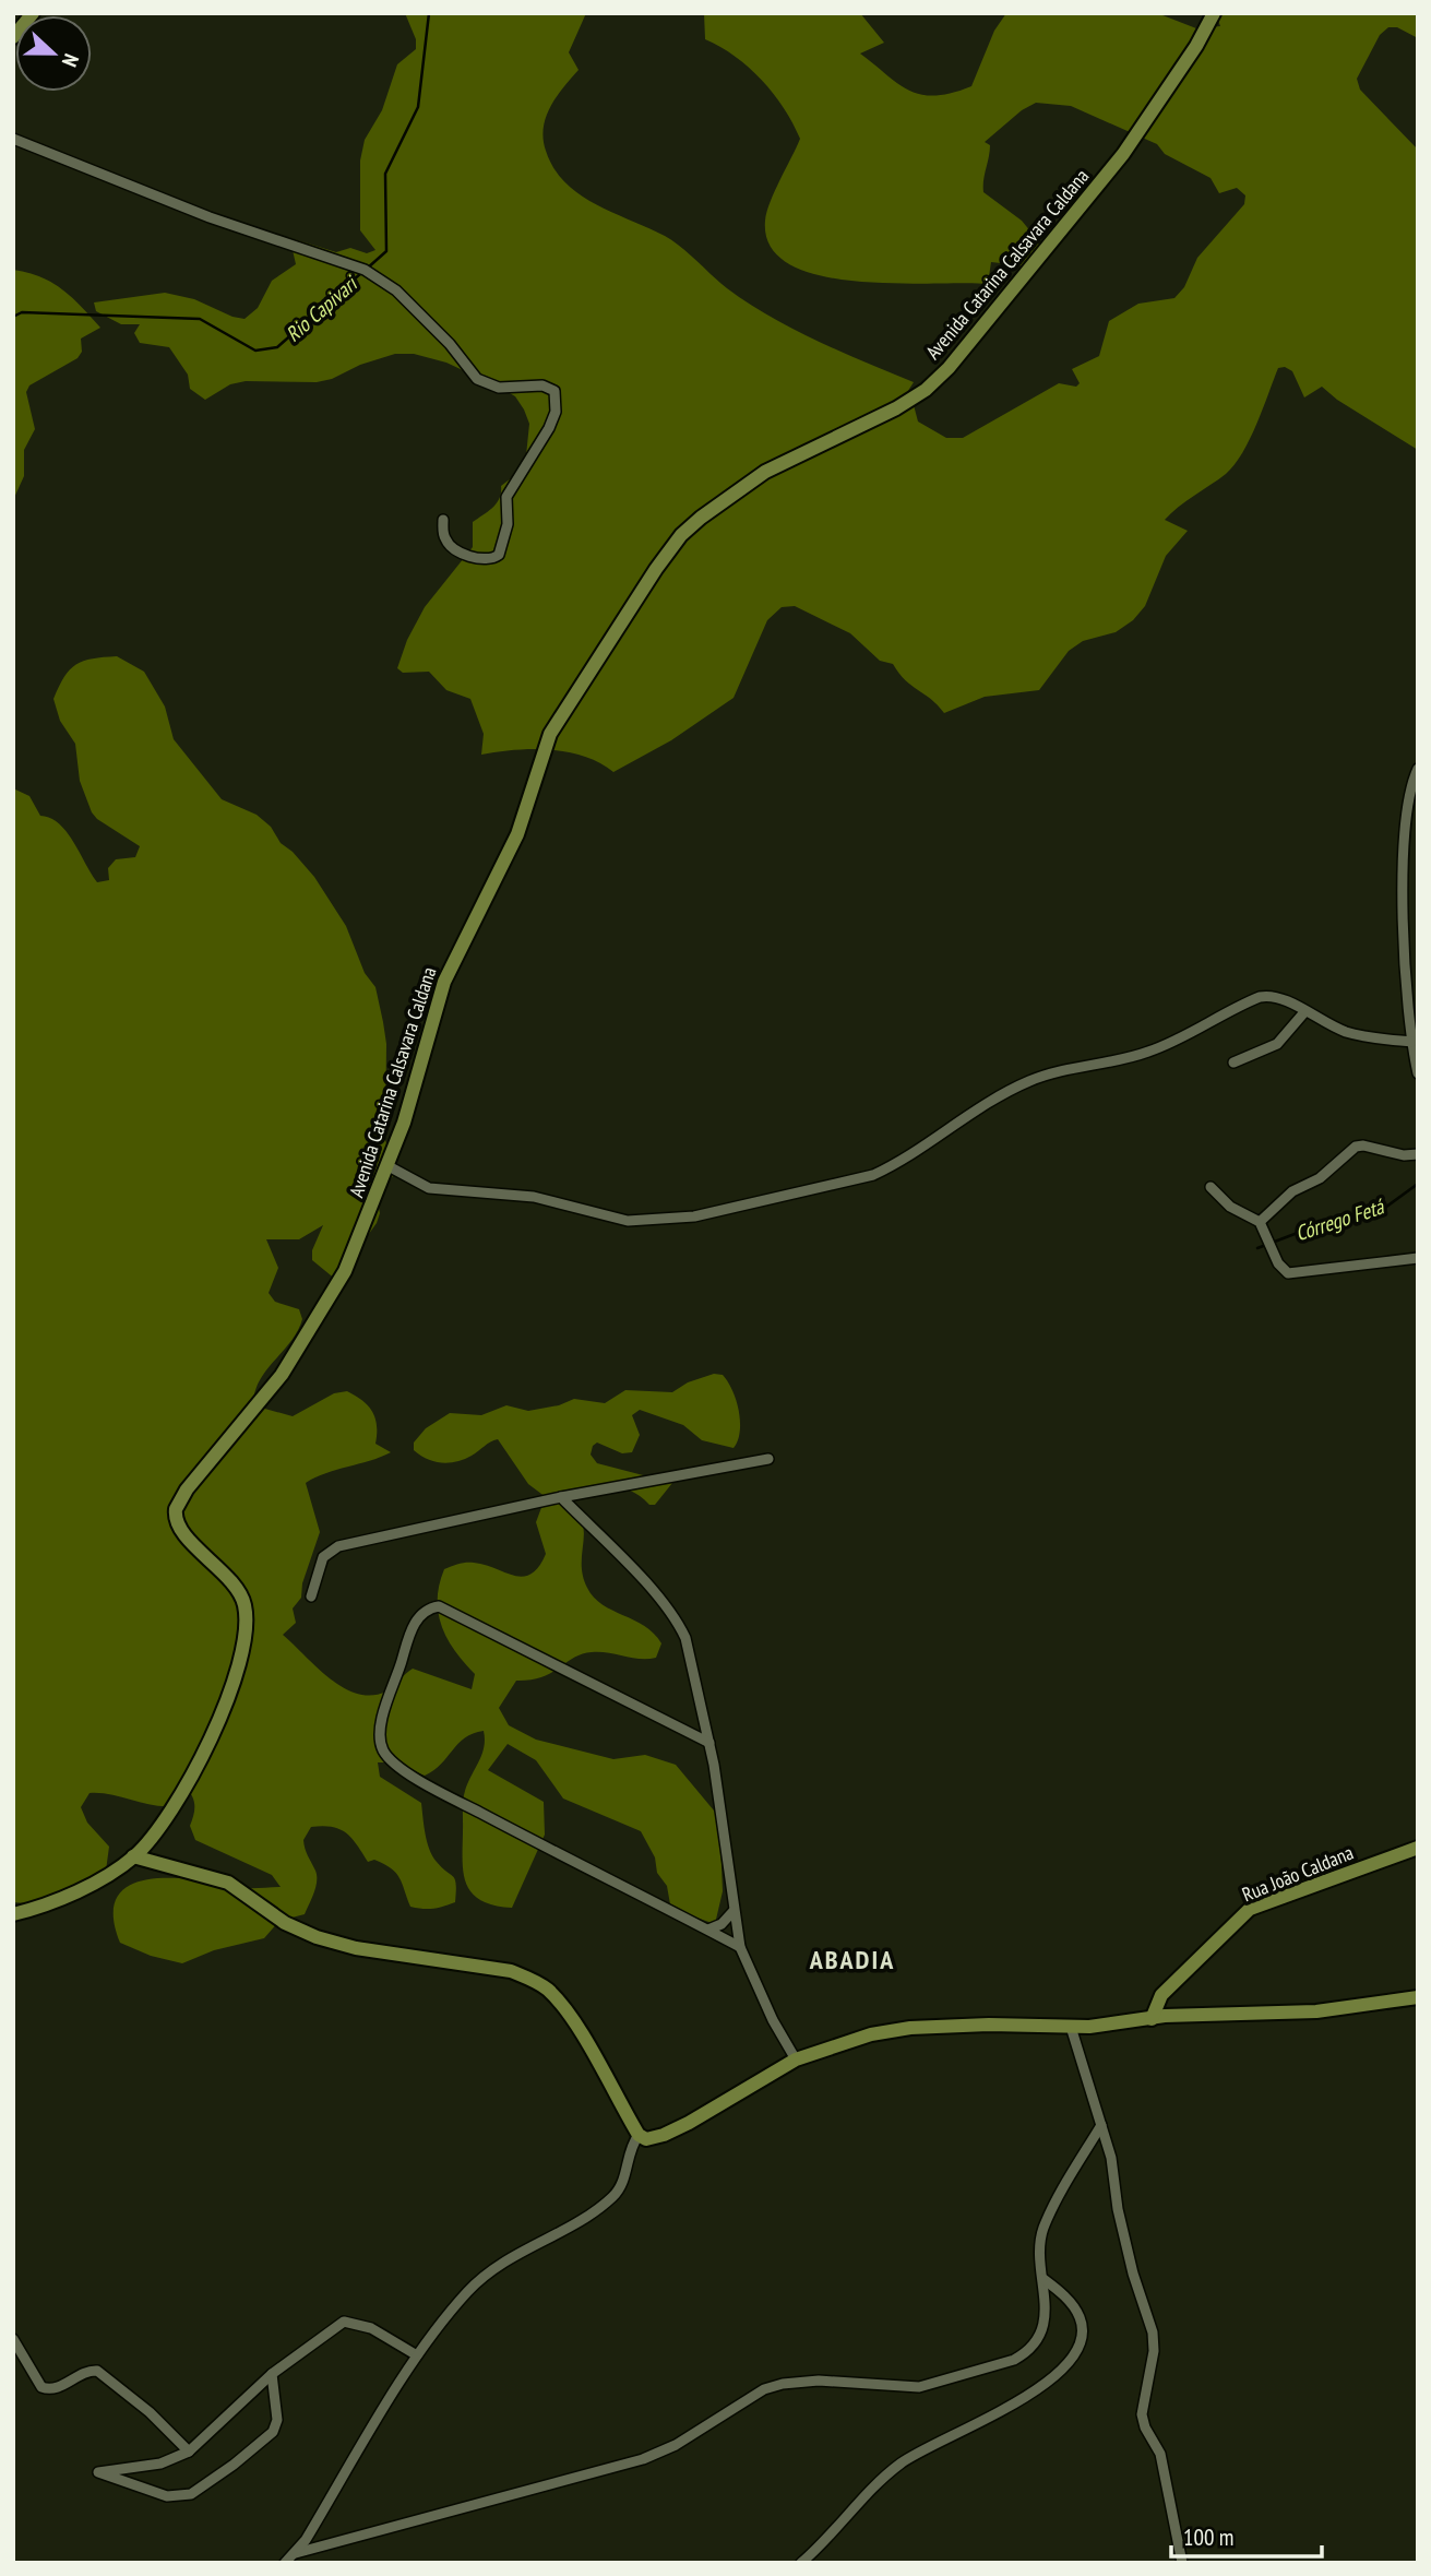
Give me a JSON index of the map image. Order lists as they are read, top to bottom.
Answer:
{
  "streets": {
    "street": ["Avenida Catarina Calsavara Caldana", "Rua João Caldana"]
  },
  "districts": ["ABADIA"],
  "water": ["Rio Capivari", "Córrego Fetá"],
  "scale_bar": "100 m",
  "north": "right"
}
